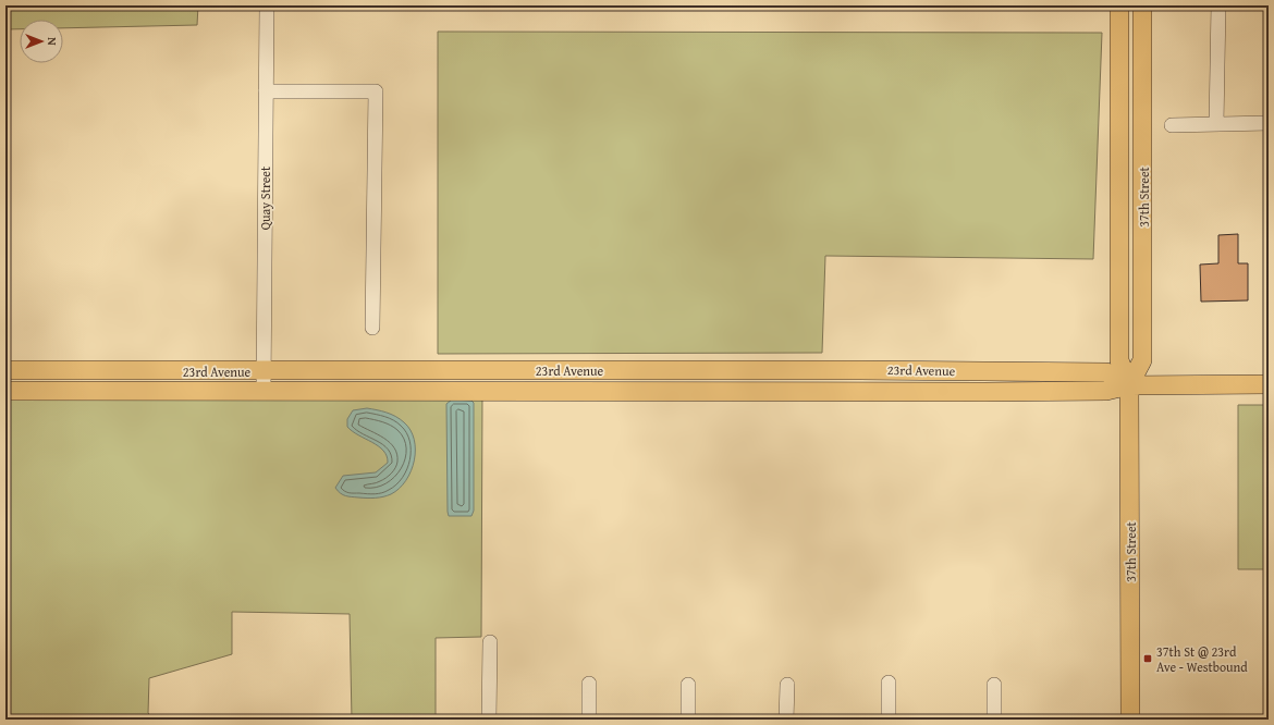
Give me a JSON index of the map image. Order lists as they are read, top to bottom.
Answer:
{
  "streets": {
    "main road": ["37th Street", "23rd Avenue"],
    "street": ["Quay Street"]
  },
  "crossings": [
    ["37th Street", "23rd Avenue"],
    ["Quay Street", "23rd Avenue"]
  ],
  "places": {
    "transit": ["37th St @ 23rd Ave - Westbound"]
  },
  "north": "right"
}
